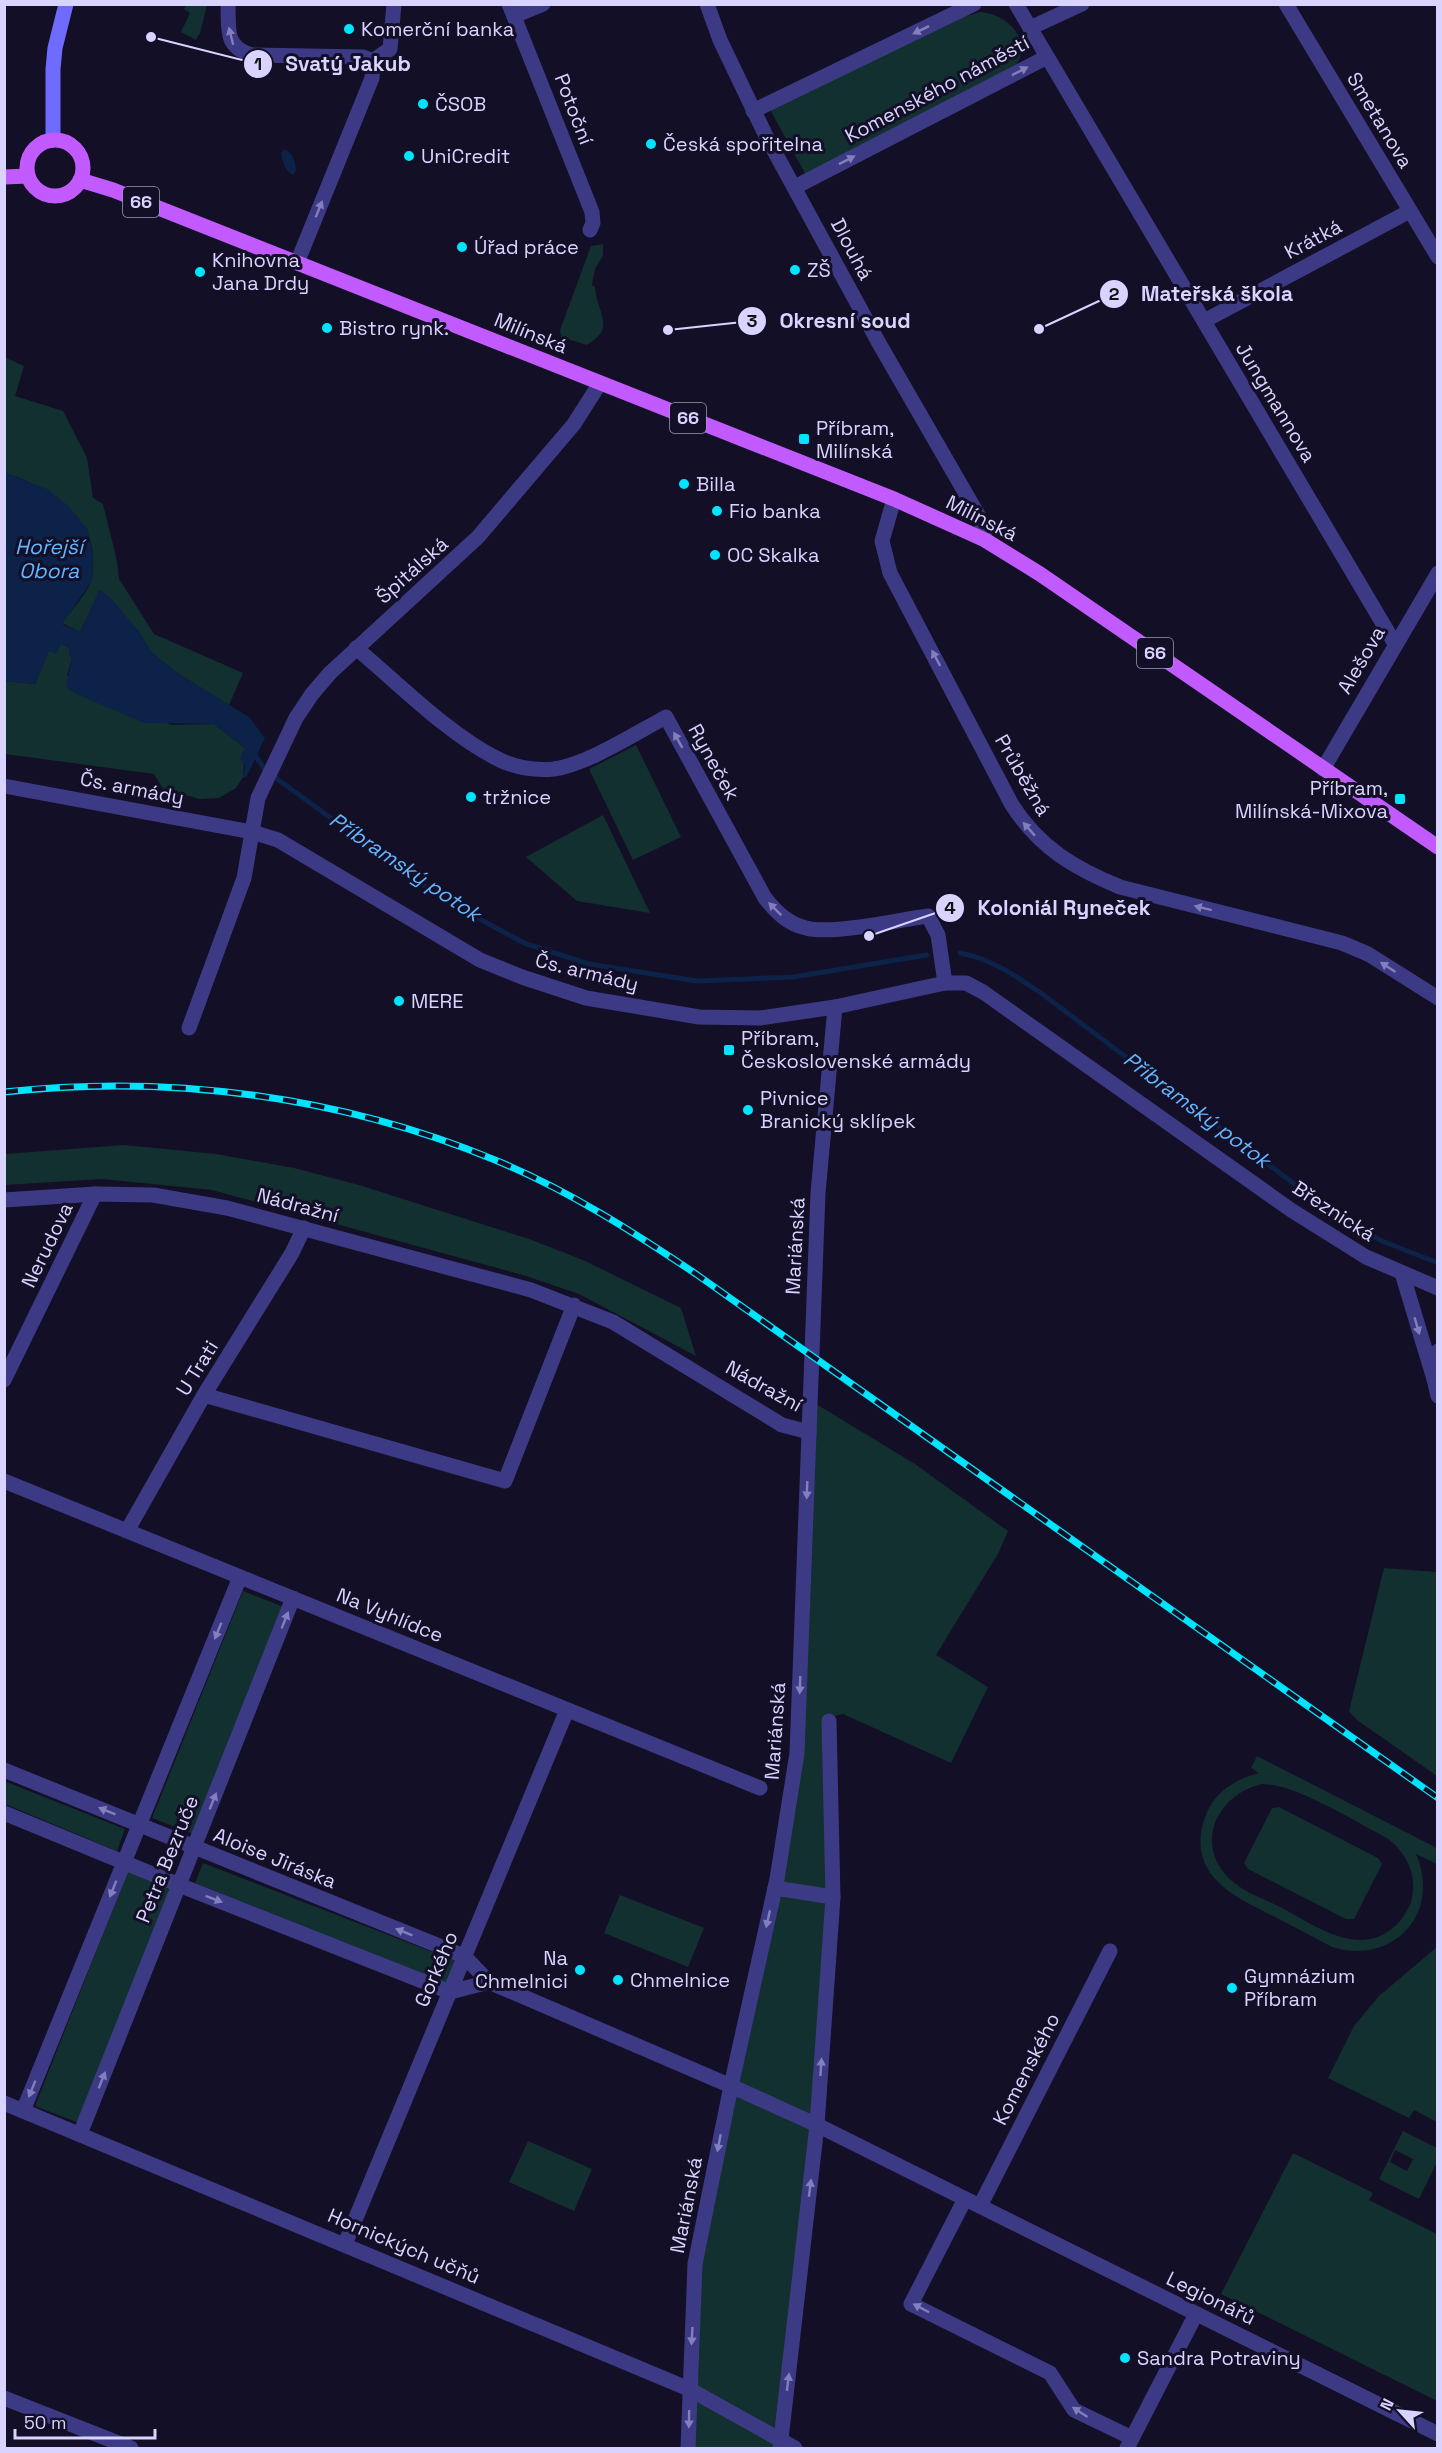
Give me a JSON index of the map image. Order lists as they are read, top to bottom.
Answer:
{
  "streets": {
    "main road": ["66", "Milínská"],
    "street": [
      "Komenského náměstí",
      "Potoční",
      "Smetanova",
      "Krátká",
      "Dlouhá",
      "Jungmannova",
      "Špitálská",
      "Alešova",
      "Ryneček",
      "Průběžná",
      "Čs. armády",
      "Nádražní",
      "Březnická",
      "Nerudova",
      "Mariánská",
      "U Trati",
      "Na Vyhlídce",
      "Aloise Jiráska",
      "Petra Bezruče",
      "Gorkého",
      "Komenského",
      "Hornických učňů",
      "Legionářů"
    ]
  },
  "crossings": [
    ["Komenského náměstí", "Dlouhá"],
    ["Komenského náměstí", "Jungmannova"],
    ["Smetanova", "Krátká"],
    ["66", "Milínská"],
    ["Krátká", "Jungmannova"],
    ["Dlouhá", "Milínská"],
    ["Milínská", "Špitálská"],
    ["Milínská", "Alešova"],
    ["Milínská", "Průběžná"],
    ["Jungmannova", "Alešova"],
    ["Špitálská", "Ryneček"],
    ["Špitálská", "Čs. armády"],
    ["Ryneček", "Čs. armády"],
    ["Ryneček", "Březnická"],
    ["Čs. armády", "Březnická"],
    ["Čs. armády", "Mariánská"],
    ["Nádražní", "Nerudova"],
    ["Nádražní", "Mariánská"],
    ["Nádražní", "U Trati"],
    ["Mariánská", "Aloise Jiráska"],
    ["Mariánská", "Hornických učňů"],
    ["Mariánská", "Legionářů"],
    ["U Trati", "Na Vyhlídce"],
    ["Na Vyhlídce", "Petra Bezruče"],
    ["Na Vyhlídce", "Gorkého"],
    ["Aloise Jiráska", "Petra Bezruče"],
    ["Aloise Jiráska", "Gorkého"],
    ["Aloise Jiráska", "Legionářů"],
    ["Petra Bezruče", "Hornických učňů"],
    ["Gorkého", "Hornických učňů"],
    ["Komenského", "Legionářů"]
  ],
  "one_way": ["Ryneček", "Průběžná"],
  "water": ["Hořejší Obora", "Příbramský potok"],
  "places": {
    "other": [
      "Komerční banka",
      "Svatý Jakub",
      "ČSOB",
      "Česká spořitelna",
      "UniCredit",
      "Úřad práce",
      "ZŠ",
      "Knihovna Jana Drdy",
      "Bistro rynk.",
      "Mateřská škola",
      "Okresní soud",
      "Billa",
      "Fio banka",
      "OC Skalka",
      "tržnice",
      "Koloniál Ryneček",
      "MERE",
      "Pivnice Branický sklípek",
      "Na Chmelnici",
      "Chmelnice",
      "Gymnázium Příbram",
      "Sandra Potraviny"
    ],
    "transit": ["Příbram, Milínská", "Příbram, Milínská-Mixova", "Příbram, Československé armády"]
  },
  "scale_bar": "50 m",
  "north": "top left"
}
